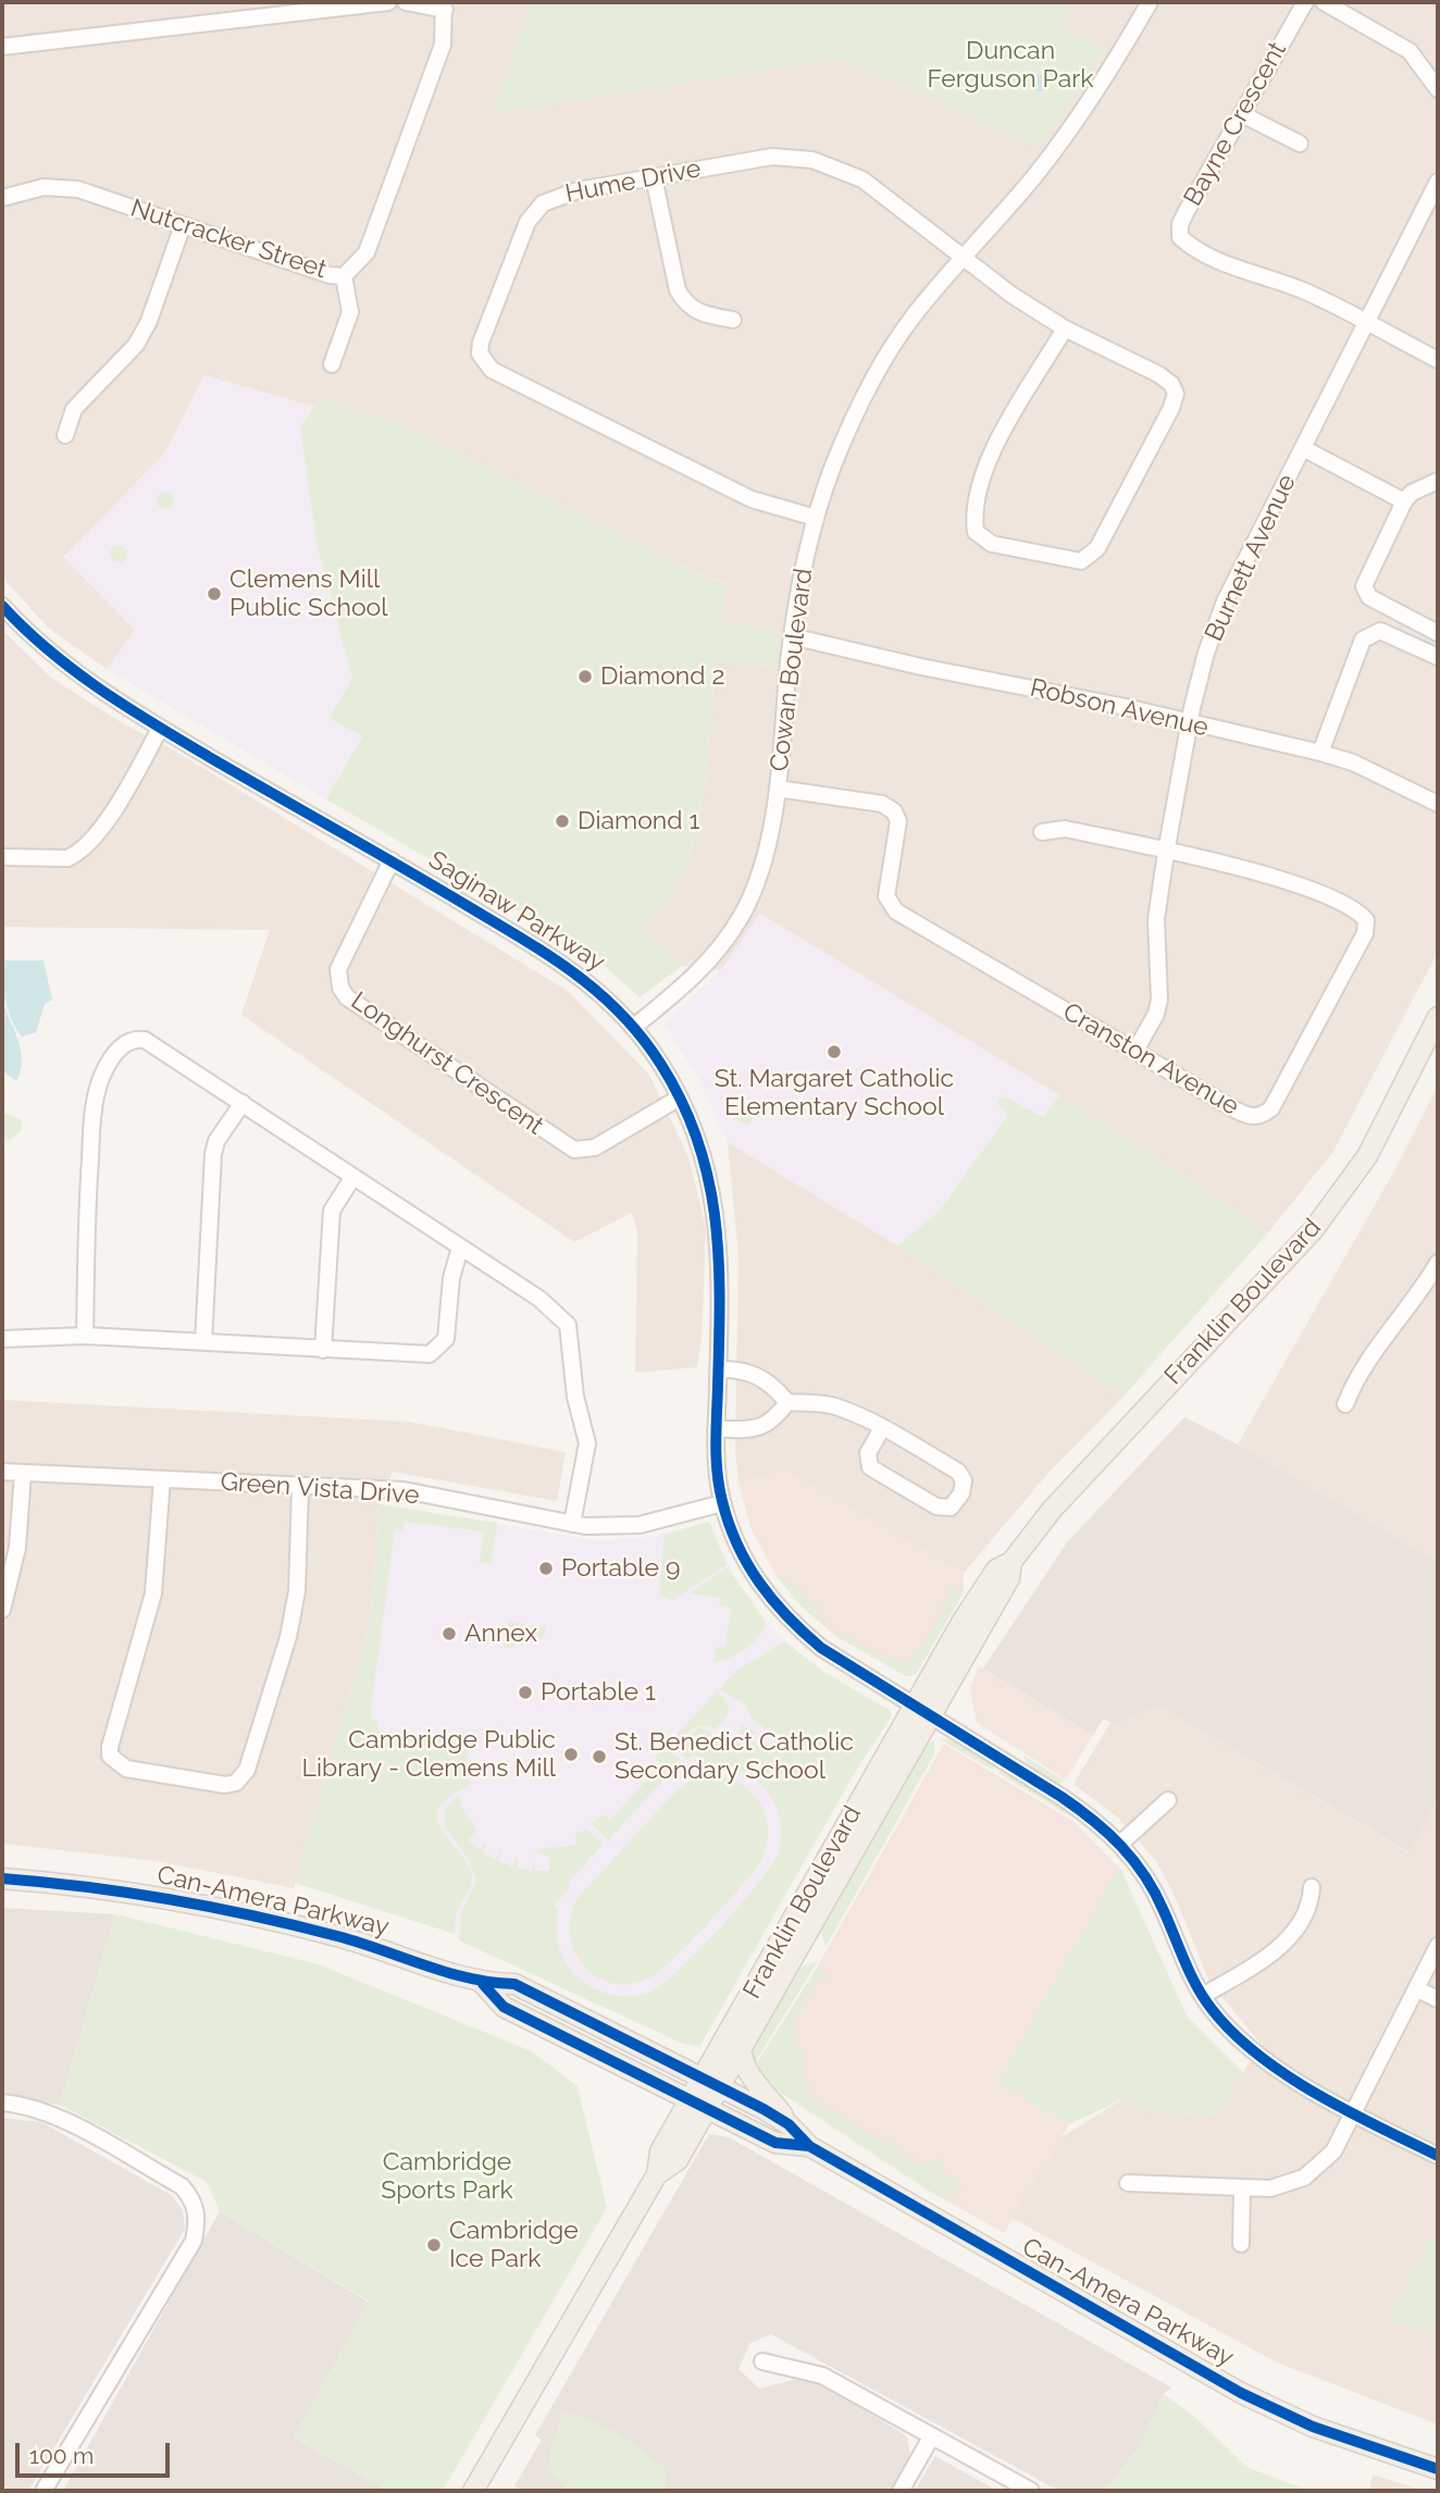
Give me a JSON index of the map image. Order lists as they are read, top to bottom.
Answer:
{
  "streets": {
    "main road": ["Franklin Boulevard", "Can-Amera Parkway"],
    "street": [
      "Bayne Crescent",
      "Hume Drive",
      "Nutcracker Street",
      "Burnett Avenue",
      "Cowan Boulevard",
      "Robson Avenue",
      "Saginaw Parkway",
      "Cranston Avenue",
      "Longhurst Crescent",
      "Green Vista Drive"
    ]
  },
  "crossings": [
    ["Bayne Crescent", "Burnett Avenue"],
    ["Hume Drive", "Cowan Boulevard"],
    ["Burnett Avenue", "Robson Avenue"],
    ["Burnett Avenue", "Cranston Avenue"],
    ["Cowan Boulevard", "Robson Avenue"],
    ["Cowan Boulevard", "Saginaw Parkway"],
    ["Cowan Boulevard", "Cranston Avenue"],
    ["Saginaw Parkway", "Longhurst Crescent"],
    ["Saginaw Parkway", "Franklin Boulevard"],
    ["Saginaw Parkway", "Green Vista Drive"],
    ["Franklin Boulevard", "Can-Amera Parkway"]
  ],
  "parks": ["Duncan Ferguson Park", "Cambridge Sports Park"],
  "places": [
    "Clemens Mill Public School",
    "Diamond 2",
    "Diamond 1",
    "St. Margaret Catholic Elementary School",
    "Portable 9",
    "Annex",
    "Portable 1",
    "Cambridge Public Library - Clemens Mill",
    "St. Benedict Catholic Secondary School",
    "Cambridge Ice Park"
  ],
  "scale_bar": "100 m"
}
